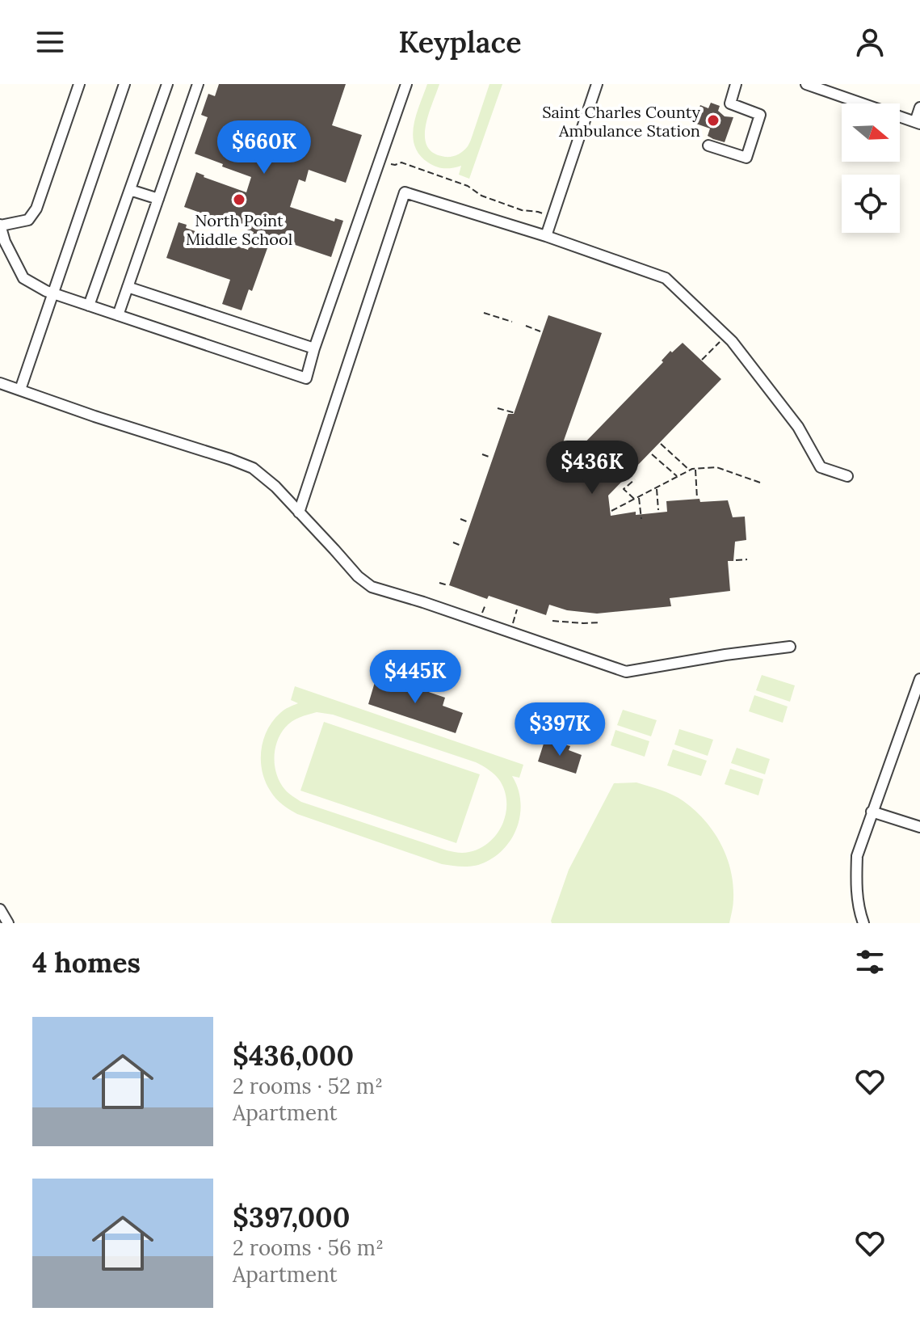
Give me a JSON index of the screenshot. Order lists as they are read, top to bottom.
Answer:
{
  "places": ["Saint Charles County Ambulance Station", "North Point Middle School"],
  "north": "right",
  "page": {
    "header": "Keyplace",
    "price": [
      "$660K",
      "$436K",
      "$445K",
      "$397K"
    ],
    "heading": "4 homes",
    "list": [
      {
        "name": "$436,000",
        "note": "2 rooms · 52 m² · Apartment"
      },
      {
        "name": "$397,000",
        "note": "2 rooms · 56 m² · Apartment"
      }
    ]
  }
}
